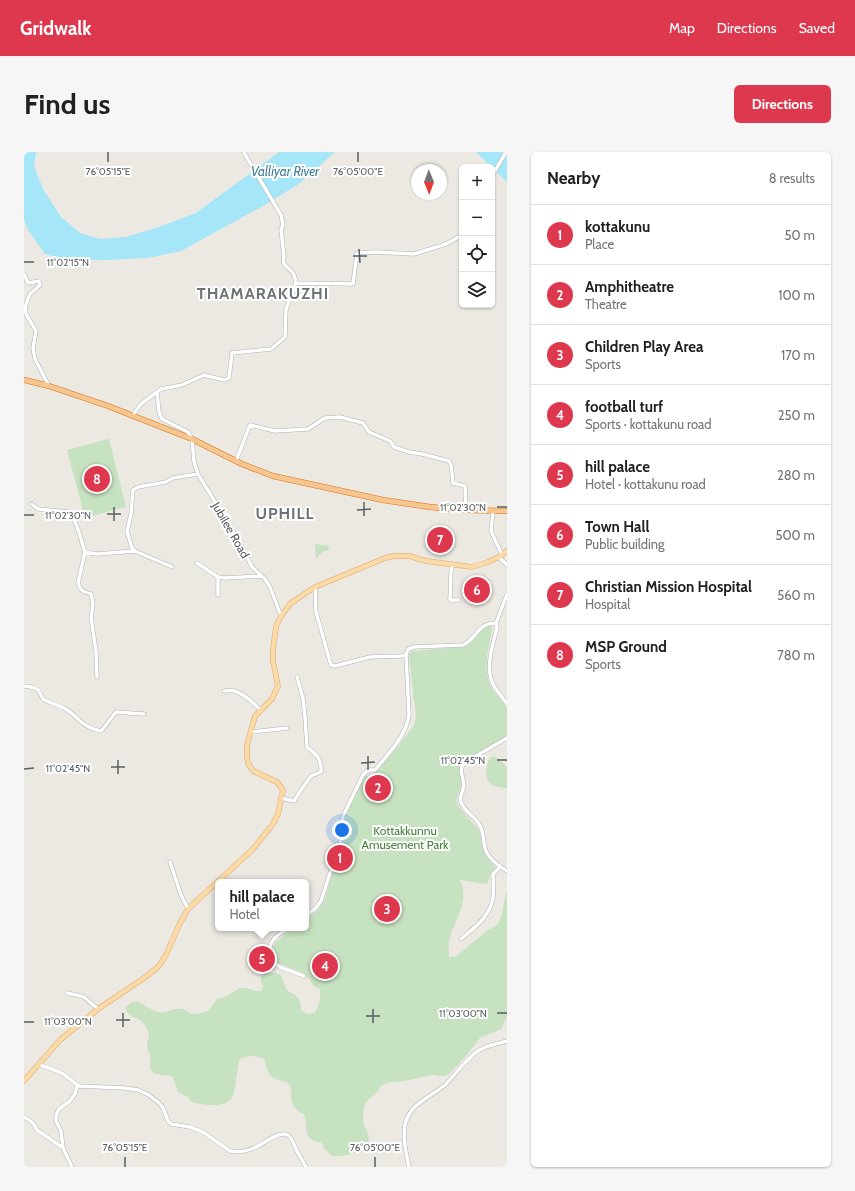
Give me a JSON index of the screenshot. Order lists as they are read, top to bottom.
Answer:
{
  "streets": {
    "street": ["Jubilee Road"]
  },
  "districts": ["THAMARAKUZHI", "UPHILL"],
  "water": ["Valliyar River"],
  "parks": ["Kottakkunnu Amusement Park"],
  "north": "bottom",
  "page": {
    "header": "Gridwalk",
    "nav": ["Map", "Directions", "Saved"],
    "buttons": "Directions",
    "title": "Find us",
    "heading": ["Nearby", "8 results"],
    "map_buttons": ["+", "−"],
    "list": [
      {
        "mark": "1",
        "name": "kottakunu",
        "note": "Place",
        "value": "50 m"
      },
      {
        "mark": "2",
        "name": "Amphitheatre",
        "note": "Theatre",
        "value": "100 m"
      },
      {
        "mark": "3",
        "name": "Children Play Area",
        "note": "Sports",
        "value": "170 m"
      },
      {
        "mark": "4",
        "name": "football turf",
        "note": "Sports · kottakunu road",
        "value": "250 m"
      },
      {
        "mark": "5",
        "name": "hill palace",
        "note": "Hotel · kottakunu road",
        "value": "280 m"
      },
      {
        "mark": "6",
        "name": "Town Hall",
        "note": "Public building",
        "value": "500 m"
      },
      {
        "mark": "7",
        "name": "Christian Mission Hospital",
        "note": "Hospital",
        "value": "560 m"
      },
      {
        "mark": "8",
        "name": "MSP Ground",
        "note": "Sports",
        "value": "780 m"
      }
    ],
    "pins": [
      "8",
      "7",
      "6",
      "2",
      "1",
      "3",
      "5",
      "4"
    ],
    "popup": ["hill palace", "Hotel"]
  },
  "coordinates": [
    "76°05'15\"E",
    "76°05'00\"E",
    "11°02'15\"N",
    "11°02'30\"N",
    "11°02'45\"N",
    "11°03'00\"N"
  ]
}
